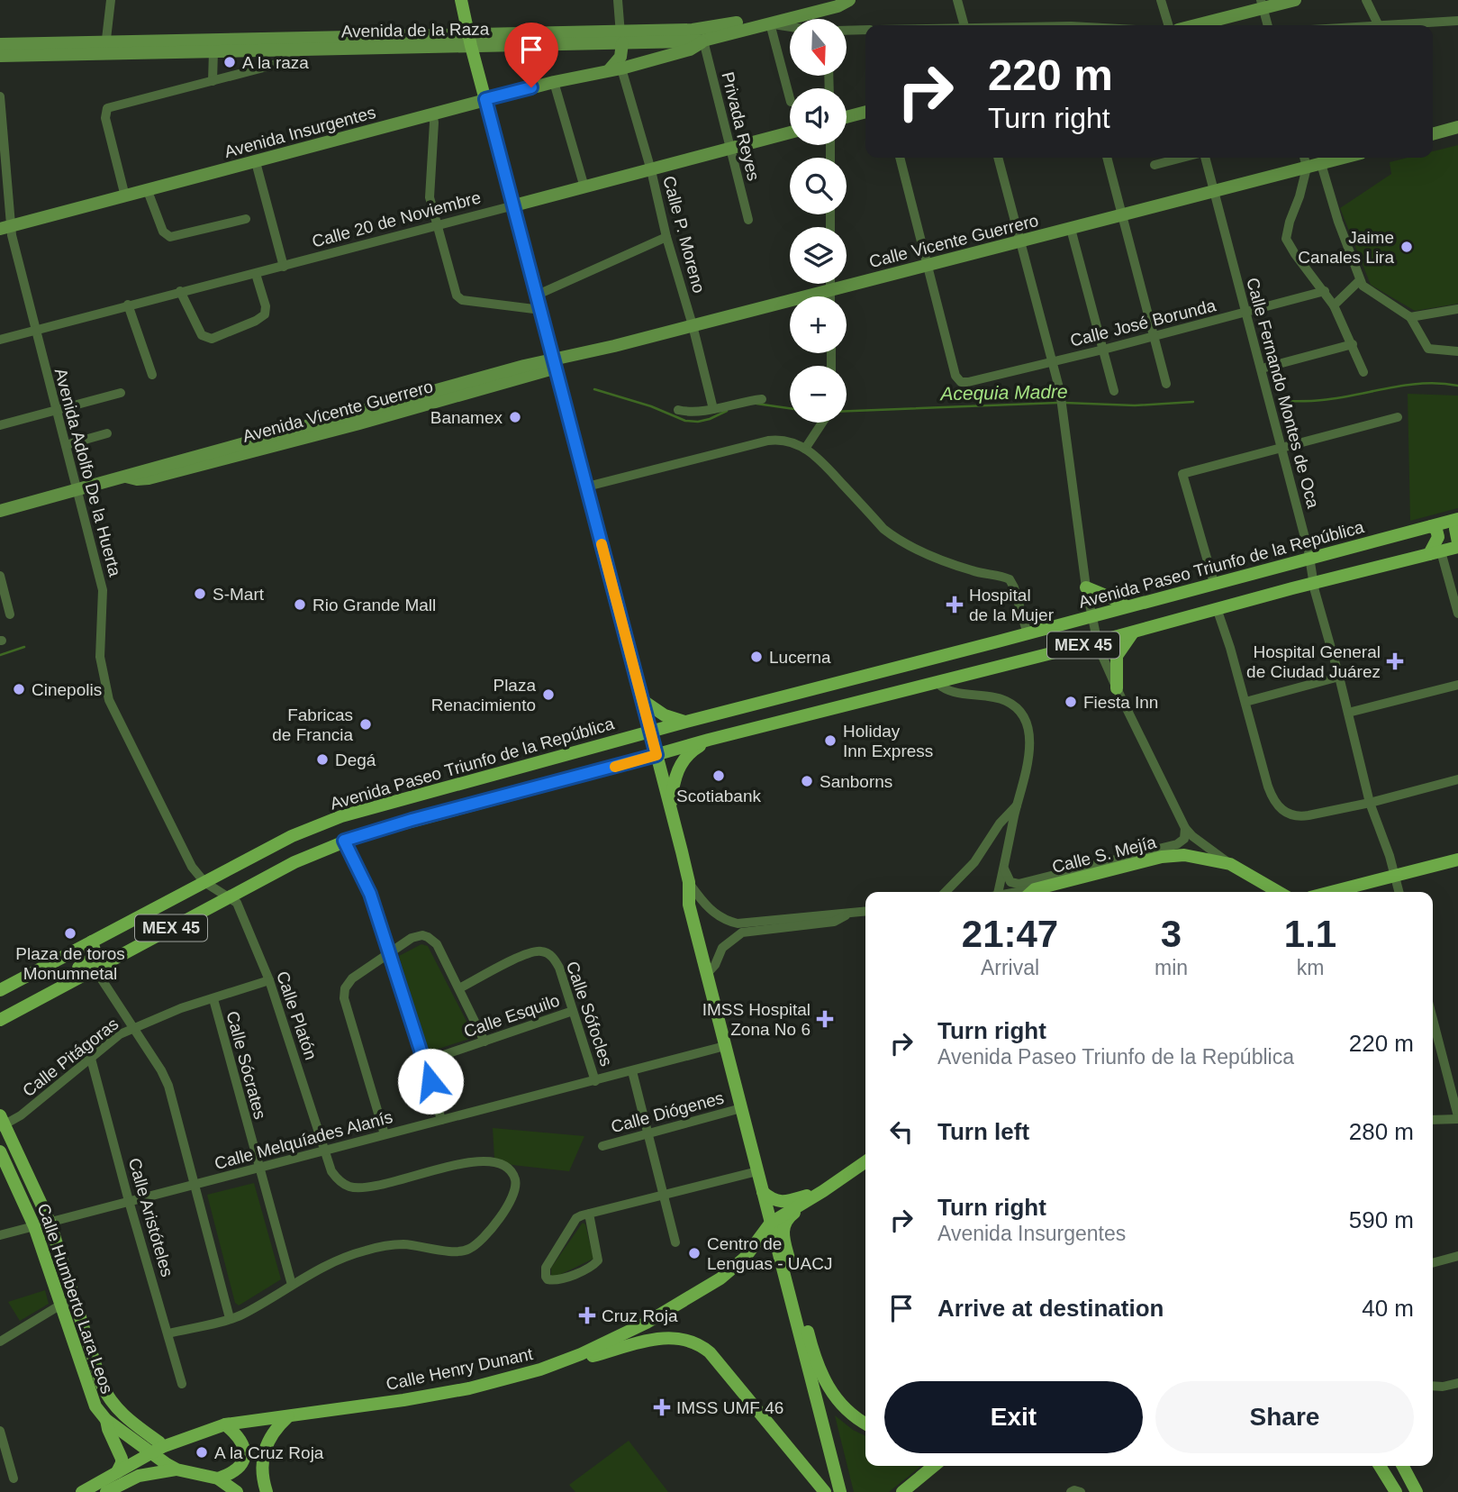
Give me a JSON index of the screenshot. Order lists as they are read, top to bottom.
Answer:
{
  "streets": {
    "main road": [
      "Avenida de la Raza",
      "Avenida Insurgentes",
      "Calle 20 de Noviembre",
      "Calle Vicente Guerrero",
      "Avenida Vicente Guerrero",
      "Avenida Paseo Triunfo de la República",
      "MEX 45",
      "Calle S. Mejía",
      "Calle Humberto Lara Leos",
      "Calle Henry Dunant"
    ],
    "street": [
      "Privada Reyes",
      "Calle P. Moreno",
      "Calle José Borunda",
      "Calle Fernando Montes de Oca",
      "Avenida Adolfo De la Huerta",
      "Calle Sófocles",
      "Calle Platón",
      "Calle Esquilo",
      "Calle Pitágoras",
      "Calle Sócrates",
      "Calle Diógenes",
      "Calle Melquíades Alanís",
      "Calle Aristóteles"
    ]
  },
  "crossings": [
    ["Avenida de la Raza", "Privada Reyes"],
    ["Avenida de la Raza", "Avenida Insurgentes"],
    ["Privada Reyes", "Avenida Insurgentes"],
    ["Privada Reyes", "Calle 20 de Noviembre"],
    ["Avenida Insurgentes", "Calle P. Moreno"],
    ["Avenida Insurgentes", "Avenida Adolfo De la Huerta"],
    ["Calle 20 de Noviembre", "Calle P. Moreno"],
    ["Calle 20 de Noviembre", "Avenida Adolfo De la Huerta"],
    ["Calle P. Moreno", "Calle Vicente Guerrero"],
    ["Calle Vicente Guerrero", "Calle José Borunda"],
    ["Calle Vicente Guerrero", "Calle Fernando Montes de Oca"],
    ["Calle Vicente Guerrero", "Avenida Vicente Guerrero"],
    ["Calle José Borunda", "Calle Fernando Montes de Oca"],
    ["Calle Fernando Montes de Oca", "Avenida Paseo Triunfo de la República"],
    ["Calle Fernando Montes de Oca", "MEX 45"],
    ["Avenida Vicente Guerrero", "Avenida Adolfo De la Huerta"],
    ["Avenida Adolfo De la Huerta", "Avenida Paseo Triunfo de la República"],
    ["Avenida Adolfo De la Huerta", "MEX 45"],
    ["Avenida Adolfo De la Huerta", "Calle Platón"],
    ["MEX 45", "Calle Platón"],
    ["Calle Sófocles", "Calle Esquilo"],
    ["Calle Sófocles", "Calle Melquíades Alanís"],
    ["Calle Platón", "Calle Pitágoras"],
    ["Calle Platón", "Calle Sócrates"],
    ["Calle Platón", "Calle Melquíades Alanís"],
    ["Calle Platón", "Calle Aristóteles"],
    ["Calle Pitágoras", "Calle Sócrates"],
    ["Calle Pitágoras", "Calle Aristóteles"],
    ["Calle Pitágoras", "Calle Humberto Lara Leos"],
    ["Calle Sócrates", "Calle Melquíades Alanís"],
    ["Calle Melquíades Alanís", "Calle Aristóteles"],
    ["Calle Melquíades Alanís", "Calle Humberto Lara Leos"],
    ["Calle Humberto Lara Leos", "Calle Henry Dunant"]
  ],
  "water": ["Acequia Madre"],
  "places": {
    "other": [
      "A la raza",
      "Jaime Canales Lira",
      "Banamex",
      "S-Mart",
      "Rio Grande Mall",
      "Lucerna",
      "Cinepolis",
      "Plaza Renacimiento",
      "Fiesta Inn",
      "Fabricas de Francia",
      "Holiday Inn Express",
      "Degá",
      "Scotiabank",
      "Sanborns",
      "Plaza de toros Monumnetal",
      "Centro de Lenguas - UACJ",
      "A la Cruz Roja"
    ],
    "health": [
      "Hospital de la Mujer",
      "Hospital General de Ciudad Juárez",
      "IMSS Hospital Zona No 6",
      "Cruz Roja",
      "IMSS UMF 46"
    ]
  },
  "north": "bottom",
  "page": {
    "map_buttons": ["+", "−"],
    "turn": ["220 m", "Turn right"],
    "eta": [
      "21:47",
      "Arrival",
      "3",
      "min",
      "1.1",
      "km"
    ],
    "list": [
      {
        "name": "Turn right",
        "note": "Avenida Paseo Triunfo de la República",
        "value": "220 m"
      },
      {
        "name": "Turn left",
        "value": "280 m"
      },
      {
        "name": "Turn right",
        "note": "Avenida Insurgentes",
        "value": "590 m"
      },
      {
        "name": "Arrive at destination",
        "value": "40 m"
      }
    ],
    "buttons": ["Exit", "Share"]
  }
}
